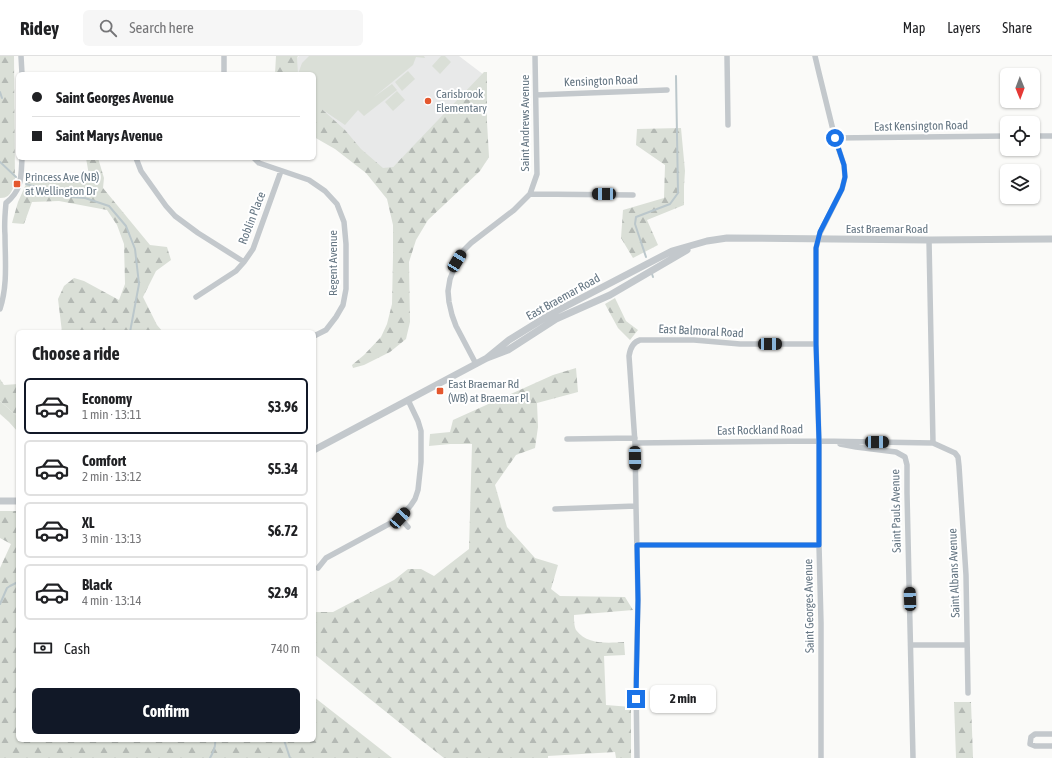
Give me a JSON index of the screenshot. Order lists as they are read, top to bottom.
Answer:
{
  "streets": {
    "street": [
      "Kensington Road",
      "Saint Andrews Avenue",
      "East Kensington Road",
      "Roblin Place",
      "East Braemar Road",
      "Regent Avenue",
      "East Balmoral Road",
      "East Rockland Road",
      "Saint Pauls Avenue",
      "Saint Albans Avenue",
      "Saint Georges Avenue"
    ]
  },
  "crossings": [
    ["Kensington Road", "Saint Andrews Avenue"],
    ["Saint Andrews Avenue", "East Braemar Road"],
    ["East Kensington Road", "Saint Georges Avenue"],
    ["Roblin Place", "Regent Avenue"],
    ["East Braemar Road", "Saint Georges Avenue"],
    ["East Balmoral Road", "East Rockland Road"],
    ["East Balmoral Road", "Saint Georges Avenue"],
    ["East Rockland Road", "Saint Pauls Avenue"],
    ["East Rockland Road", "Saint Albans Avenue"],
    ["East Rockland Road", "Saint Georges Avenue"]
  ],
  "places": {
    "other": ["Carisbrook Elementary"],
    "transit": ["Princess Ave (NB) at Wellington Dr", "East Braemar Rd (WB) at Braemar Pl"]
  },
  "north": "bottom",
  "page": {
    "header": "Ridey",
    "search": "Search here",
    "nav": ["Map", "Layers", "Share"],
    "banner": ["Saint Georges Avenue", "Saint Marys Avenue"],
    "heading": "Choose a ride",
    "list": [
      {
        "name": "Economy",
        "note": "1 min · 13:11",
        "value": "$3.96"
      },
      {
        "name": "Comfort",
        "note": "2 min · 13:12",
        "value": "$5.34"
      },
      {
        "name": "XL",
        "note": "3 min · 13:13",
        "value": "$6.72"
      },
      {
        "name": "Black",
        "note": "4 min · 13:14",
        "value": "$2.94"
      }
    ],
    "pay": ["Cash", "740 m"],
    "buttons": "Confirm",
    "bubble": "2 min"
  }
}
